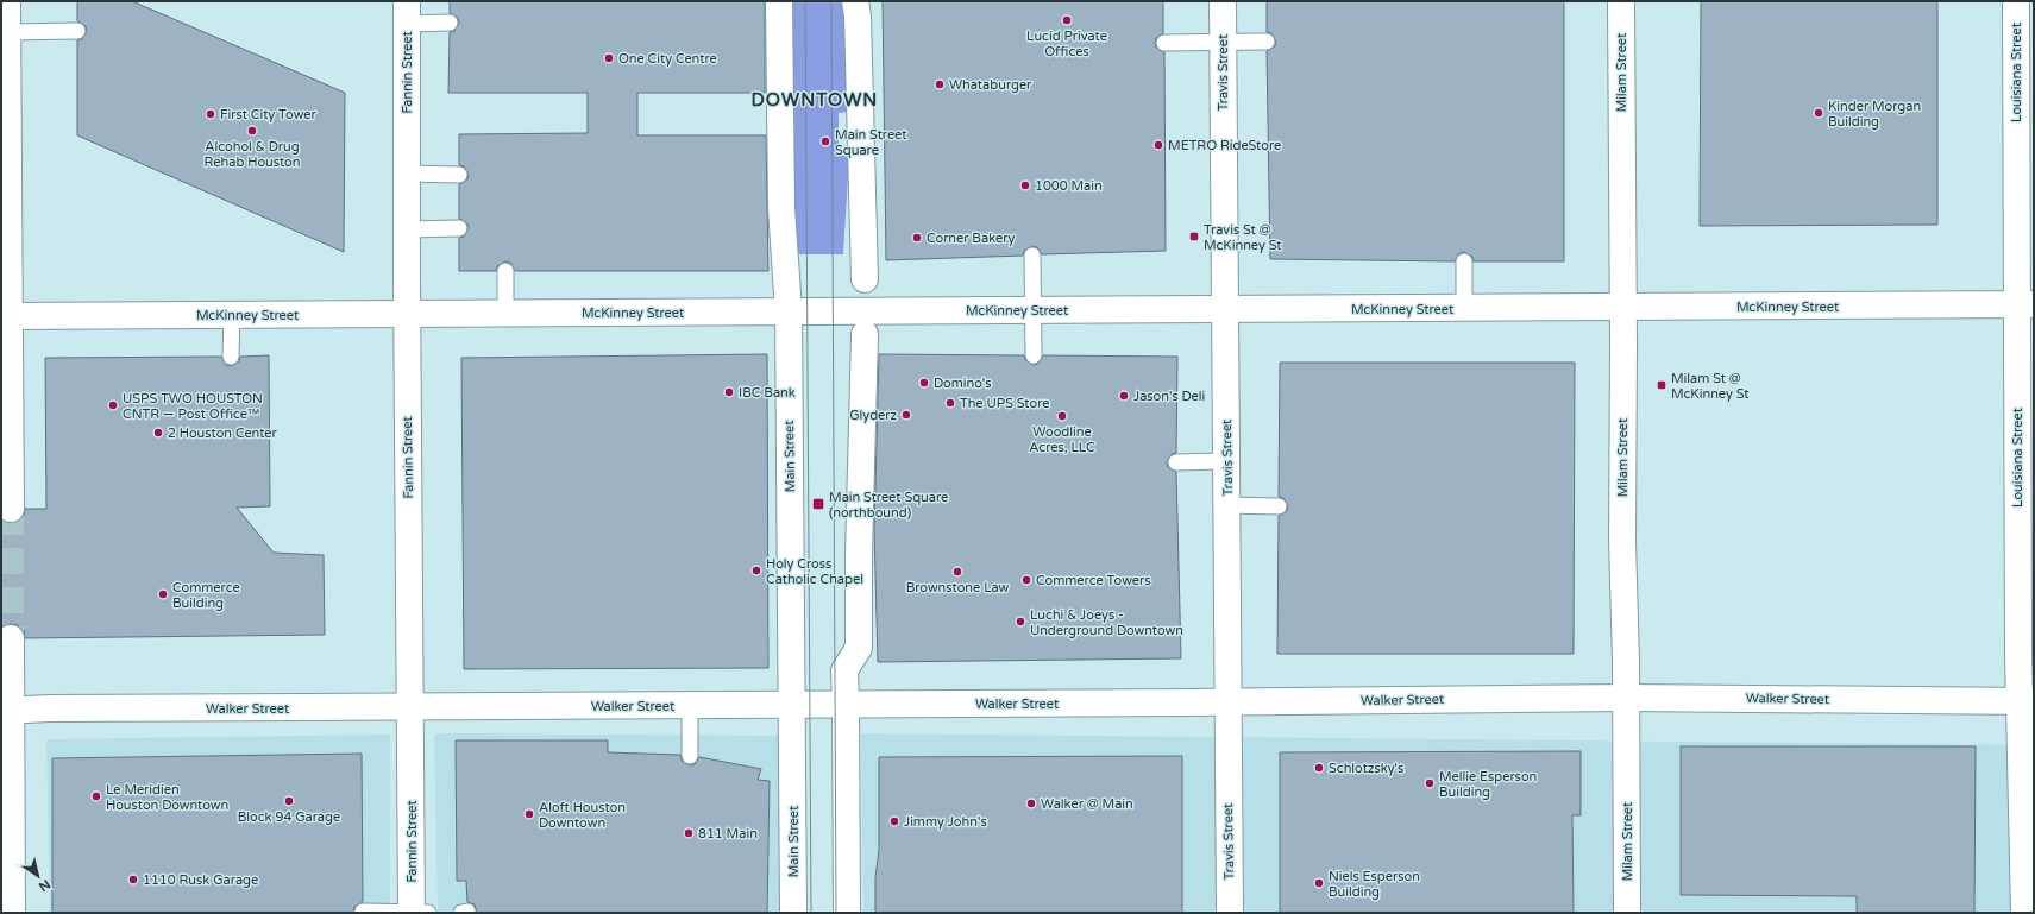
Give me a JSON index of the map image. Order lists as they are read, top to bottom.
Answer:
{
  "streets": {
    "main road": [
      "Fannin Street",
      "Travis Street",
      "Milam Street",
      "Louisiana Street",
      "McKinney Street",
      "Main Street",
      "Walker Street"
    ]
  },
  "crossings": [
    ["Fannin Street", "McKinney Street"],
    ["Fannin Street", "Walker Street"],
    ["Travis Street", "McKinney Street"],
    ["Travis Street", "Walker Street"],
    ["Milam Street", "McKinney Street"],
    ["Milam Street", "Walker Street"],
    ["Louisiana Street", "McKinney Street"],
    ["Louisiana Street", "Walker Street"],
    ["McKinney Street", "Main Street"],
    ["Main Street", "Walker Street"]
  ],
  "districts": ["DOWNTOWN"],
  "places": {
    "other": [
      "Lucid Private Offices",
      "One City Centre",
      "Whataburger",
      "Kinder Morgan Building",
      "First City Tower",
      "Alcohol & Drug Rehab Houston",
      "Main Street Square",
      "METRO RideStore",
      "1000 Main",
      "Corner Bakery",
      "Domino's",
      "IBC Bank",
      "Jason's Deli",
      "The UPS Store",
      "USPS TWO HOUSTON CNTR — Post Office™",
      "Glyderz",
      "Woodline Acres, LLC",
      "2 Houston Center",
      "Holy Cross Catholic Chapel",
      "Brownstone Law",
      "Commerce Towers",
      "Commerce Building",
      "Luchi & Joeys - Underground Downtown",
      "Schlotzsky's",
      "Mellie Esperson Building",
      "Le Meridien Houston Downtown",
      "Block 94 Garage",
      "Walker @ Main",
      "Aloft Houston Downtown",
      "Jimmy John's",
      "811 Main",
      "1110 Rusk Garage",
      "Niels Esperson Building"
    ],
    "transit": ["Travis St @ McKinney St", "Milam St @ McKinney St", "Main Street Square (northbound)"]
  },
  "north": "bottom right"
}
